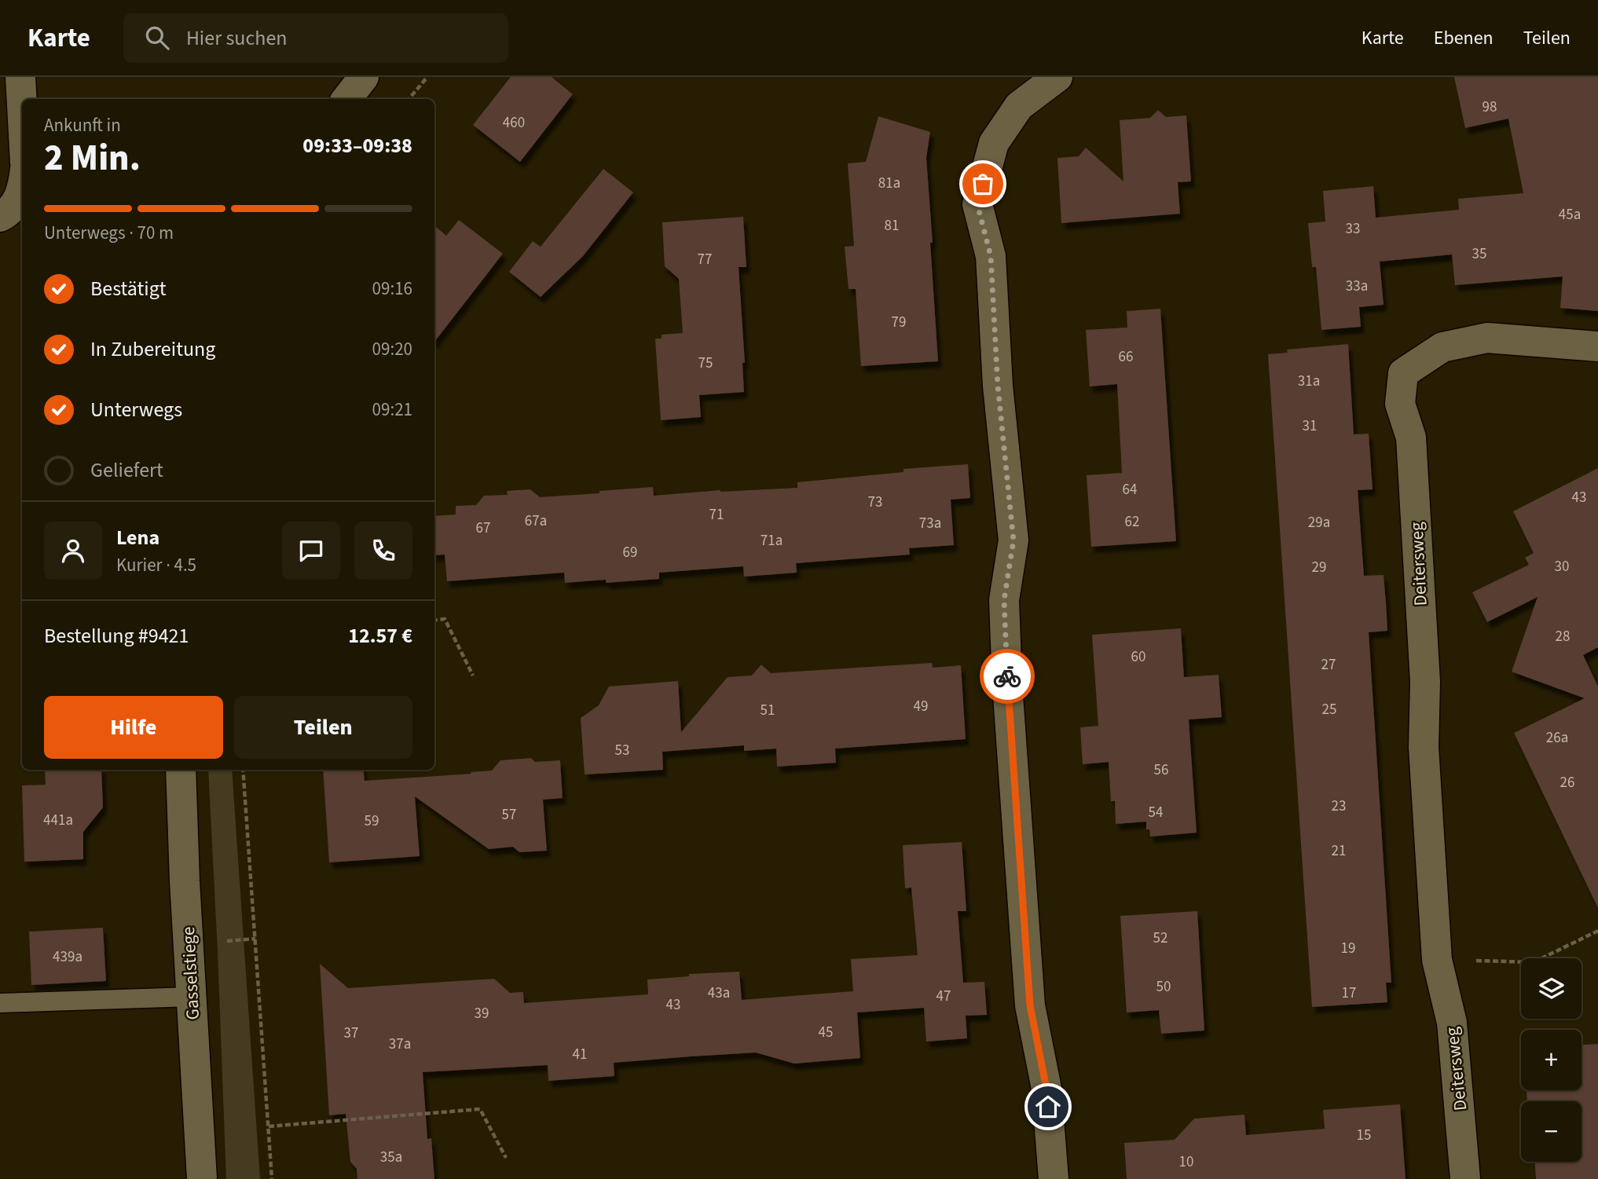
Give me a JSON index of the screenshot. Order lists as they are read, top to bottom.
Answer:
{
  "streets": {
    "street": ["Deitersweg", "Gasselstiege"]
  },
  "house_numbers": [
    "98",
    "460",
    "81a",
    "45a",
    "81",
    "33",
    "35",
    "77",
    "33a",
    "79",
    "66",
    "75",
    "31a",
    "31",
    "64",
    "43",
    "73",
    "71",
    "67a",
    "62",
    "29a",
    "73a",
    "67",
    "71a",
    "69",
    "30",
    "29",
    "28",
    "60",
    "27",
    "49",
    "25",
    "51",
    "26a",
    "53",
    "56",
    "26",
    "23",
    "54",
    "57",
    "441a",
    "59",
    "21",
    "52",
    "19",
    "439a",
    "50",
    "43a",
    "17",
    "47",
    "43",
    "39",
    "45",
    "37",
    "37a",
    "41",
    "15",
    "35a",
    "10"
  ],
  "page": {
    "header": "Karte",
    "search": "Hier suchen",
    "nav": ["Karte", "Ebenen", "Teilen"],
    "heading": ["2 Min.", "Ankunft in", "09:33–09:38"],
    "panel": [
      "Lena",
      "Kurier · 4.5",
      "Bestellung #9421",
      "12.57 €"
    ],
    "bar": "Unterwegs · 70 m",
    "list": [
      ["Bestätigt", "09:16"],
      ["In Zubereitung", "09:20"],
      ["Unterwegs", "09:21"],
      "Geliefert"
    ],
    "buttons": ["Hilfe", "Teilen"],
    "map_buttons": ["+", "−"]
  }
}
